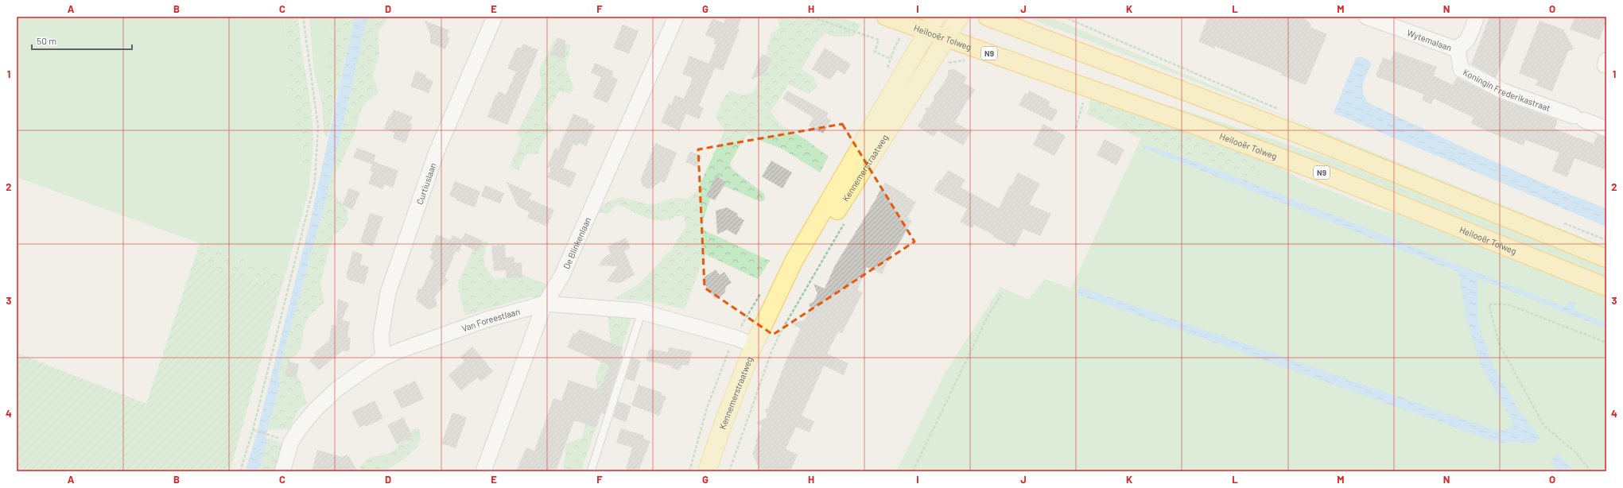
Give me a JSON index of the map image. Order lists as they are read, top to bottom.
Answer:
{
  "streets": {
    "highway": ["Heilooër Tolweg", "N9"],
    "main road": ["Kennemerstraatweg"],
    "street": [
      "Wytemalaan",
      "Koningin Frederikastraat",
      "Curtiuslaan",
      "De Blinkenlaan",
      "Van Foreestlaan"
    ]
  },
  "crossings": [
    ["Heilooër Tolweg", "Kennemerstraatweg"],
    ["Wytemalaan", "Koningin Frederikastraat"],
    ["Kennemerstraatweg", "Van Foreestlaan"],
    ["Curtiuslaan", "Van Foreestlaan"],
    ["De Blinkenlaan", "Van Foreestlaan"]
  ],
  "scale_bar": "50 m",
  "grid": {
    "columns": [
      "A",
      "B",
      "C",
      "D",
      "E",
      "F",
      "G",
      "H",
      "I",
      "J",
      "K",
      "L",
      "M",
      "N",
      "O"
    ],
    "rows": [
      "1",
      "2",
      "3",
      "4"
    ]
  }
}
